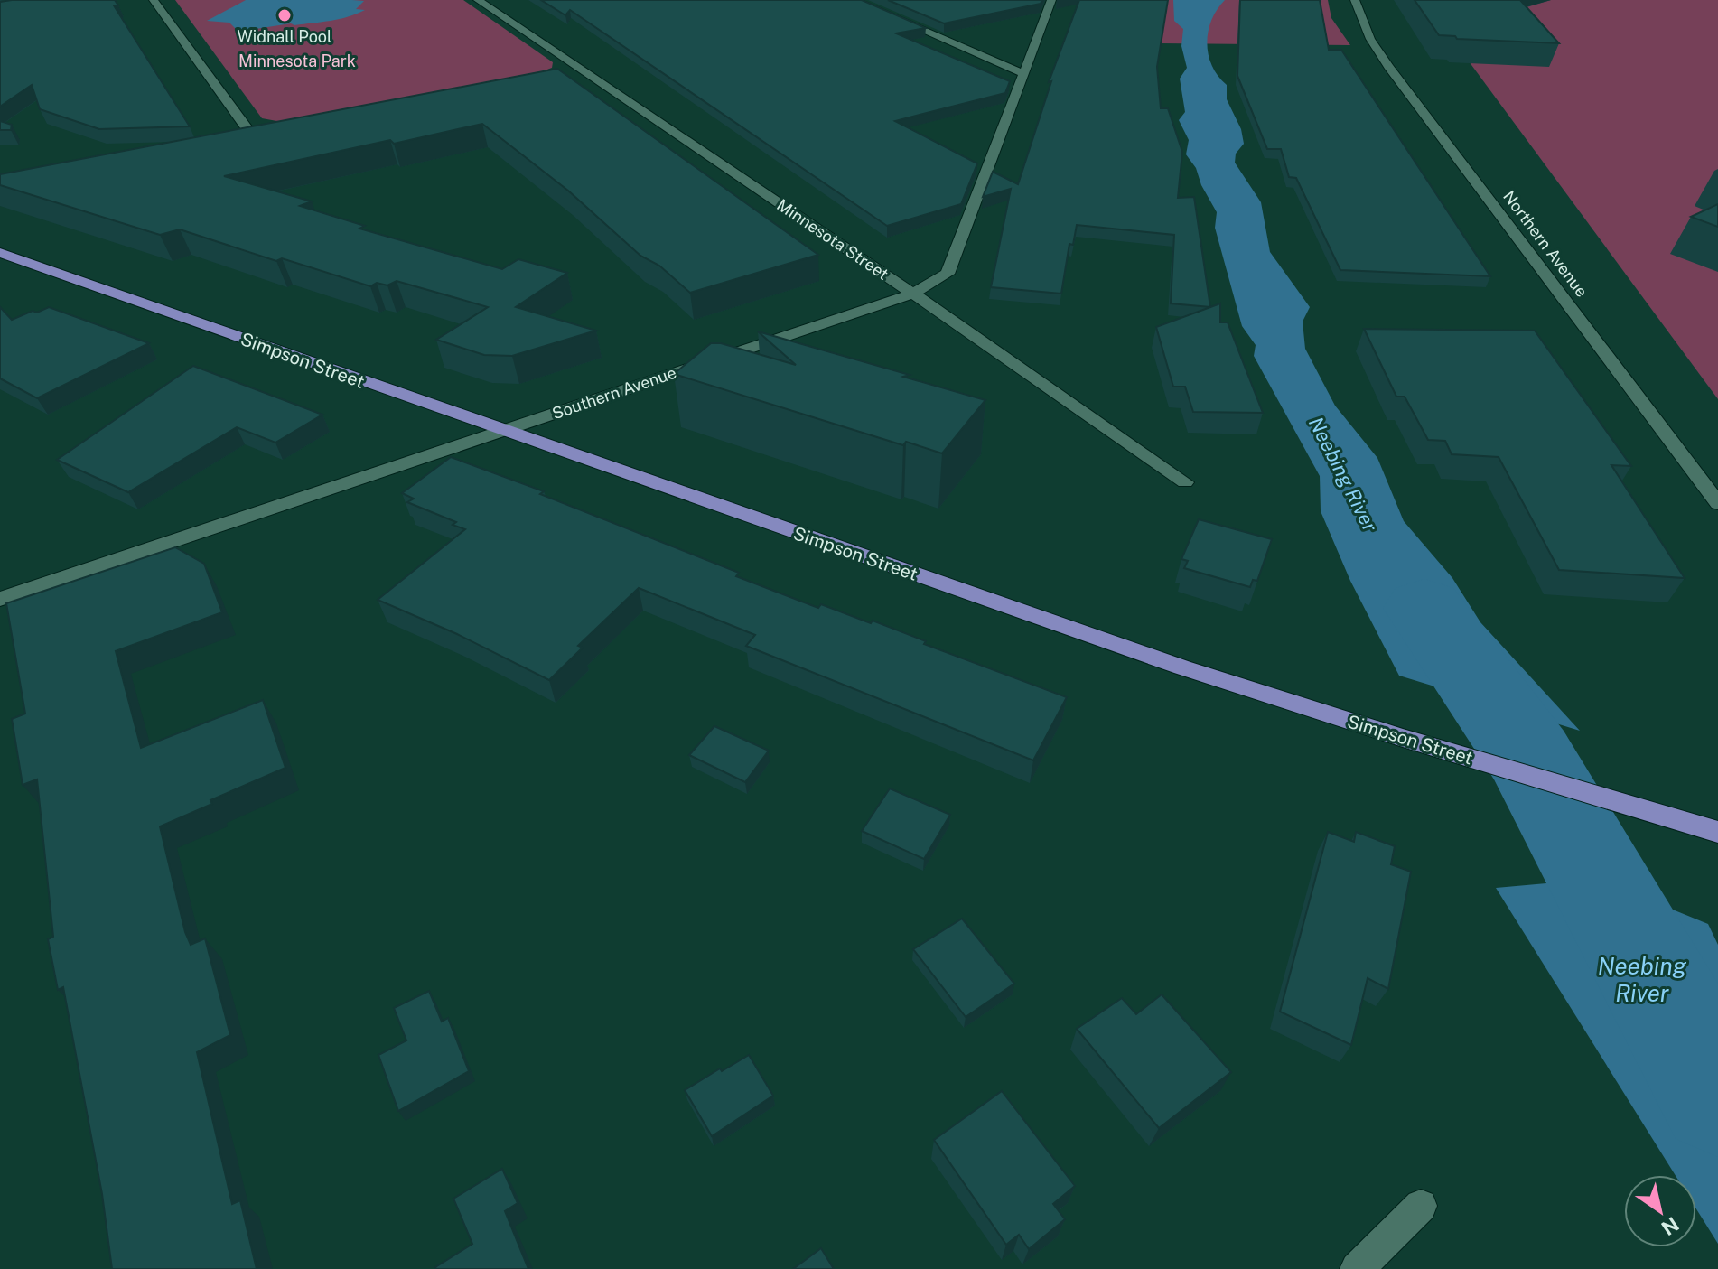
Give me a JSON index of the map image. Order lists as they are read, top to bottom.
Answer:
{
  "streets": {
    "main road": ["Simpson Street"],
    "street": ["Minnesota Street", "Northern Avenue", "Southern Avenue"]
  },
  "crossings": [
    ["Minnesota Street", "Southern Avenue"],
    ["Simpson Street", "Southern Avenue"]
  ],
  "water": ["Neebing River"],
  "parks": ["Minnesota Park"],
  "places": ["Widnall Pool"],
  "north": "bottom right"
}
